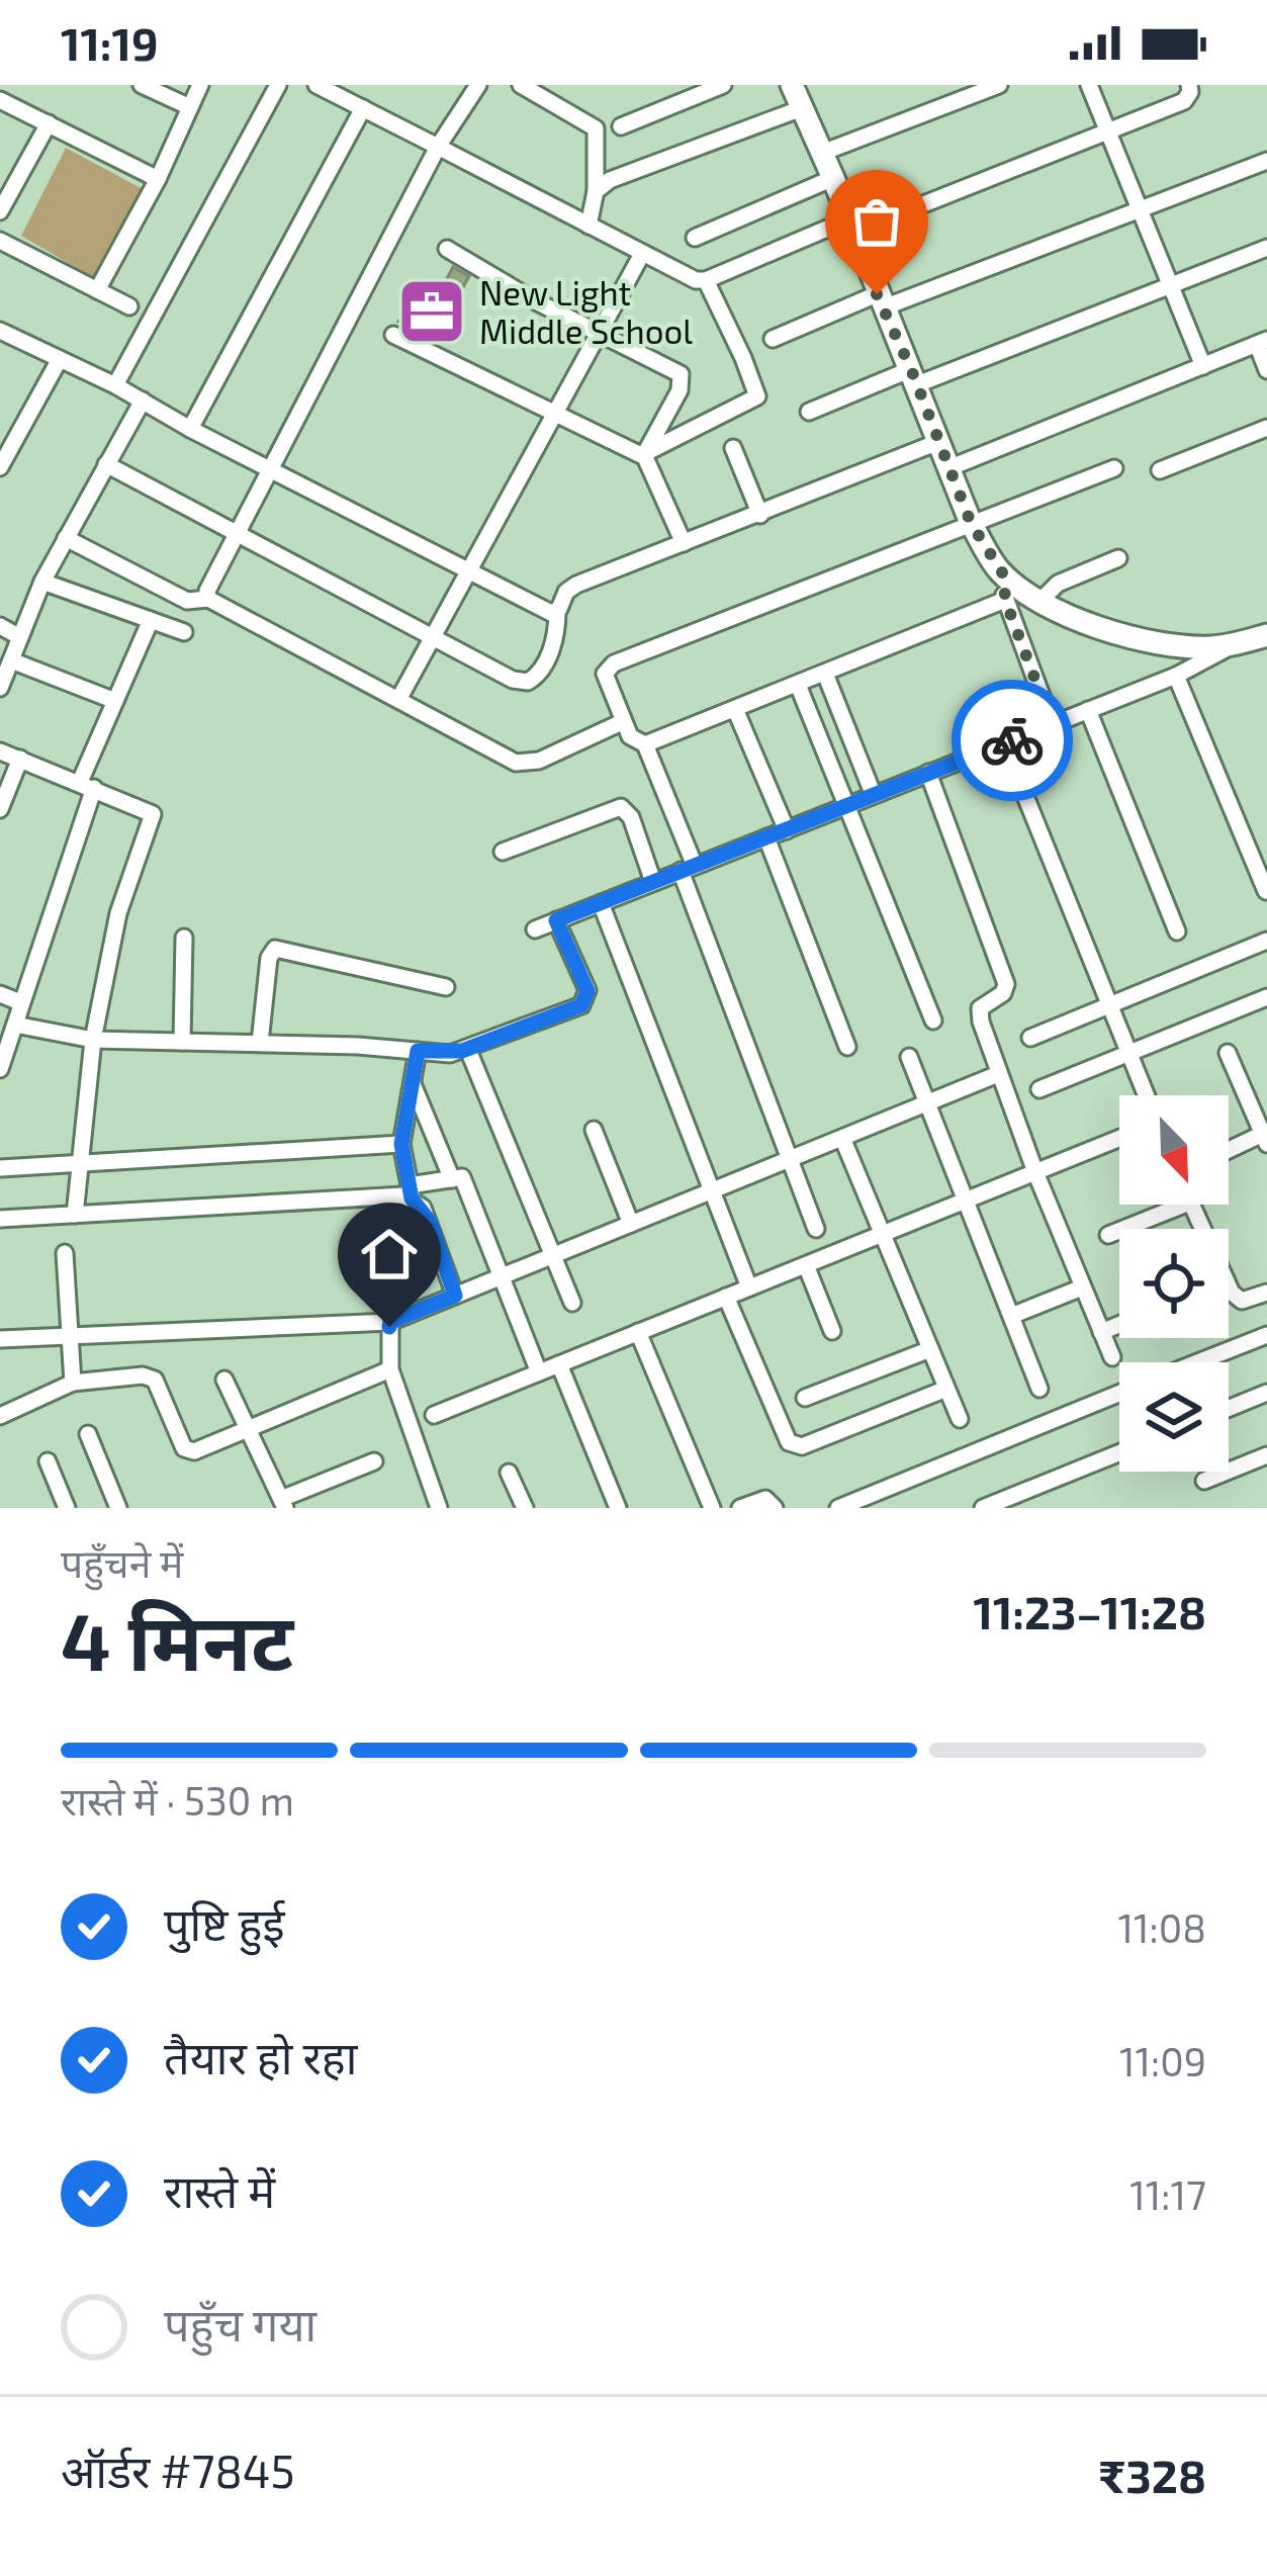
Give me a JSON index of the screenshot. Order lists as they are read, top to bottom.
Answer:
{
  "places": {
    "office": ["New Light Middle School"]
  },
  "north": "bottom right",
  "page": {
    "status": "11:19",
    "heading": ["4 मिनट", "पहुँचने में", "11:23–11:28"],
    "panel": ["ऑर्डर #7845", "₹328"],
    "bar": "रास्ते में · 530 m",
    "list": [
      ["पुष्टि हुई", "11:08"],
      ["तैयार हो रहा", "11:09"],
      ["रास्ते में", "11:17"],
      "पहुँच गया"
    ]
  }
}
